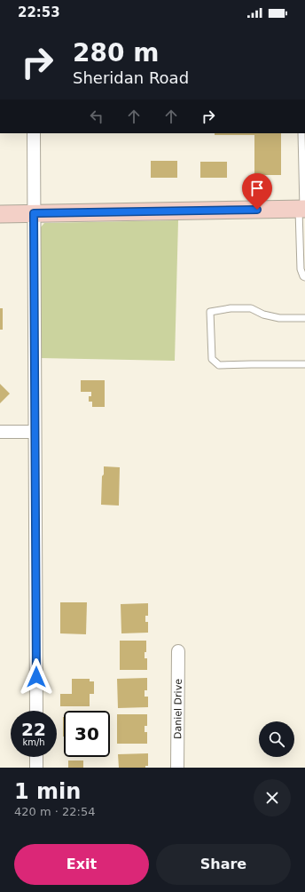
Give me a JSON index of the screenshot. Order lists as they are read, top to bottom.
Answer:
{
  "streets": {
    "street": ["Daniel Drive"]
  },
  "page": {
    "status": "22:53",
    "turn": ["280 m", "Sheridan Road"],
    "speed": "22 km/h",
    "limit": "30",
    "heading": ["1 min", "420 m · 22:54"],
    "buttons": ["Exit", "Share"]
  }
}
